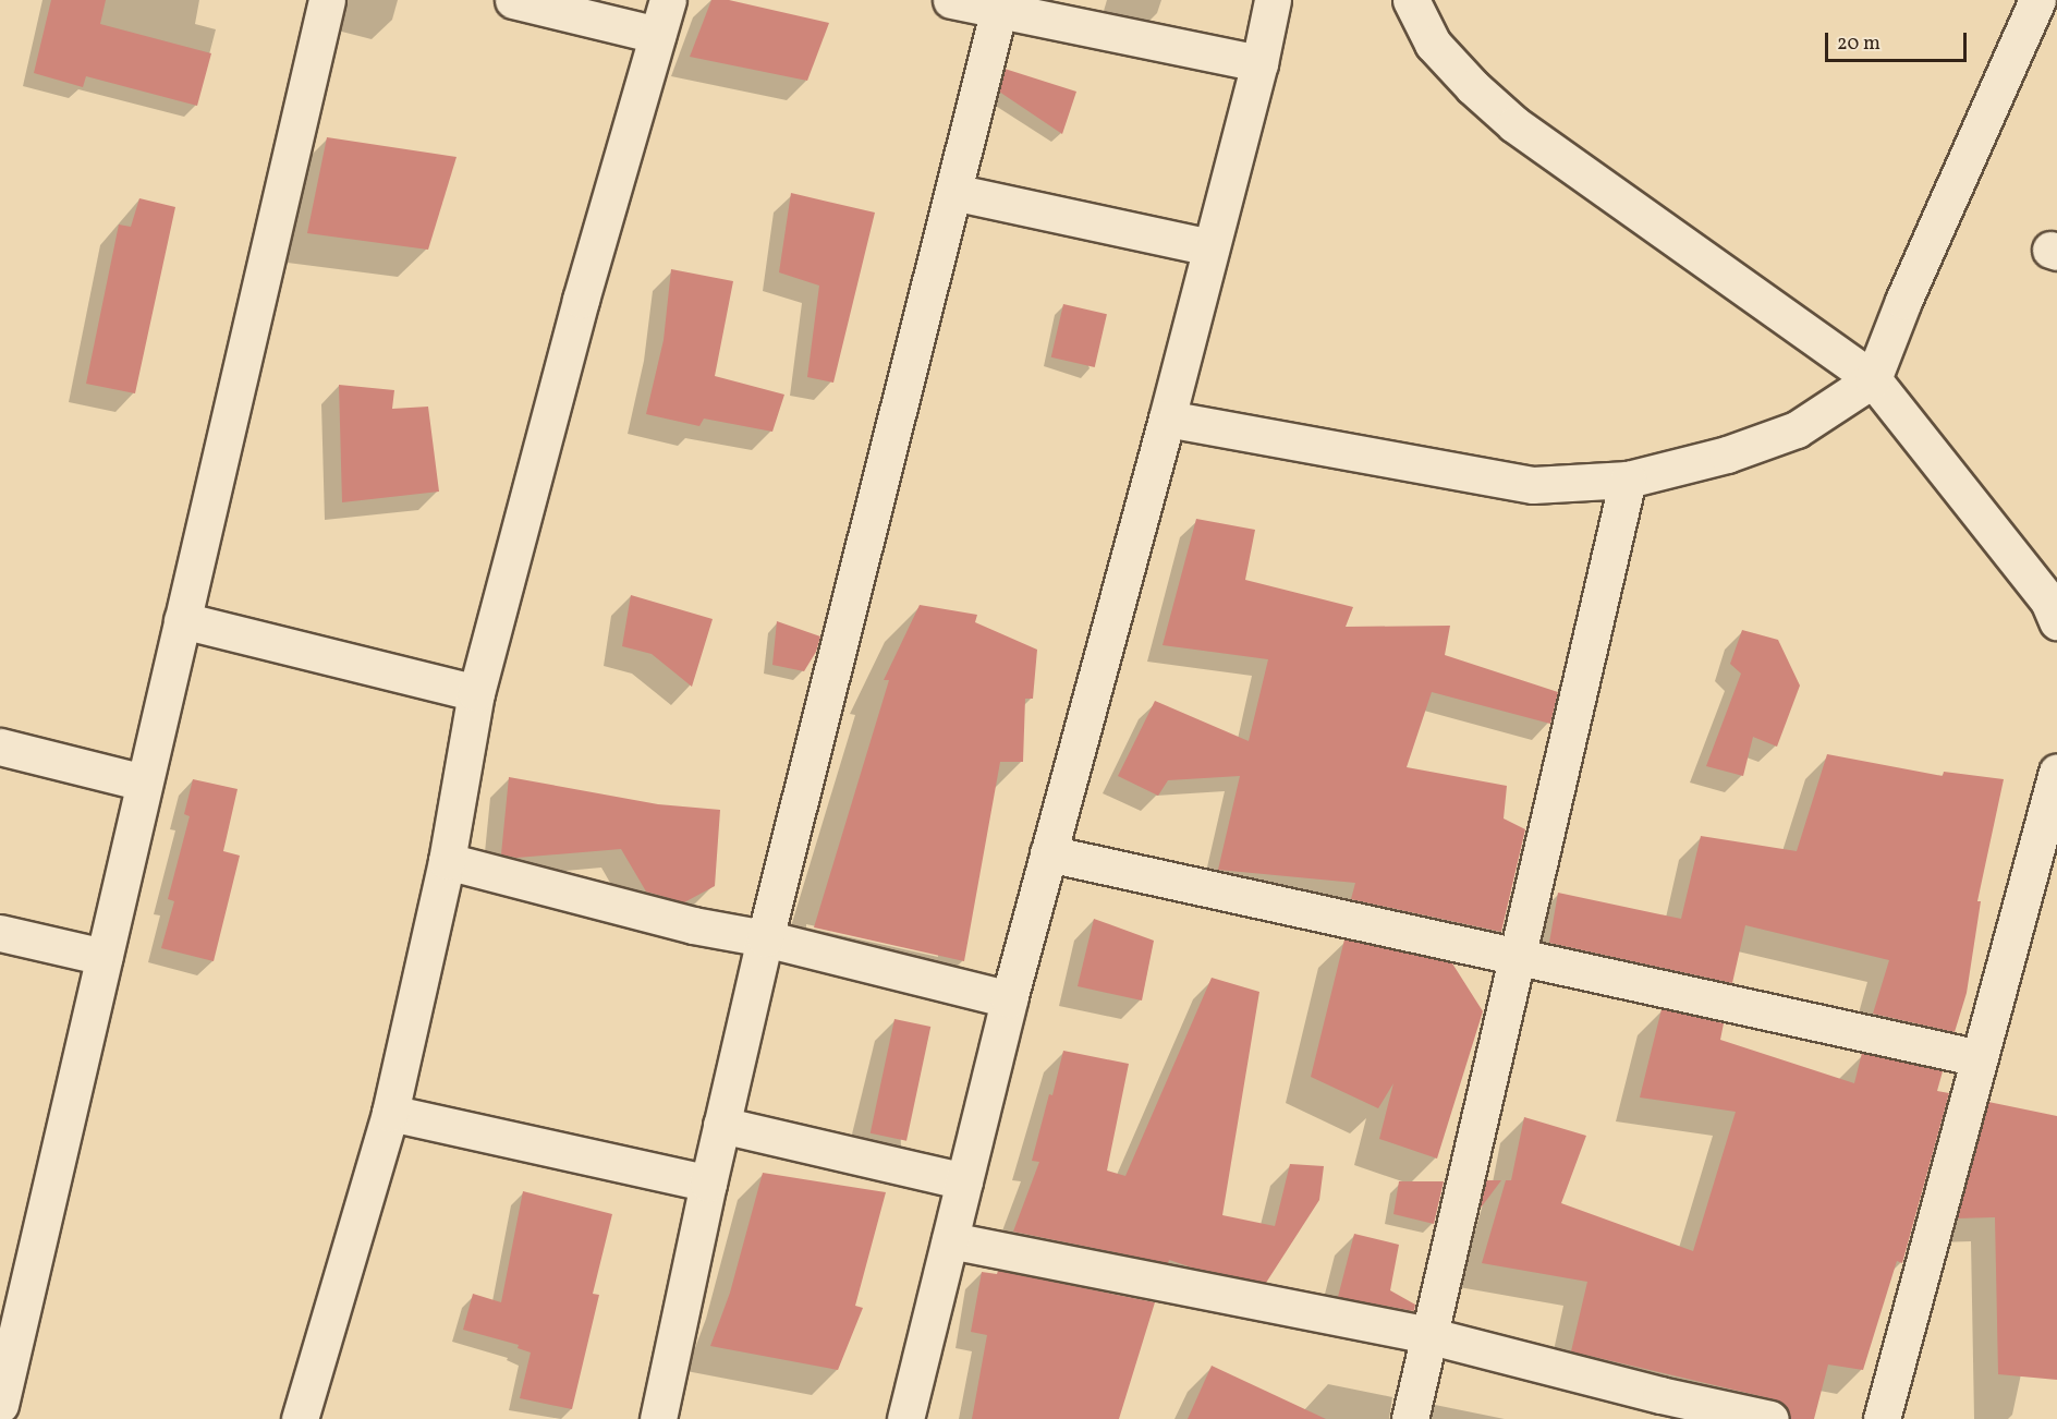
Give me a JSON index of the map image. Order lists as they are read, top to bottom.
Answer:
{
  "scale_bar": "20 m"
}
